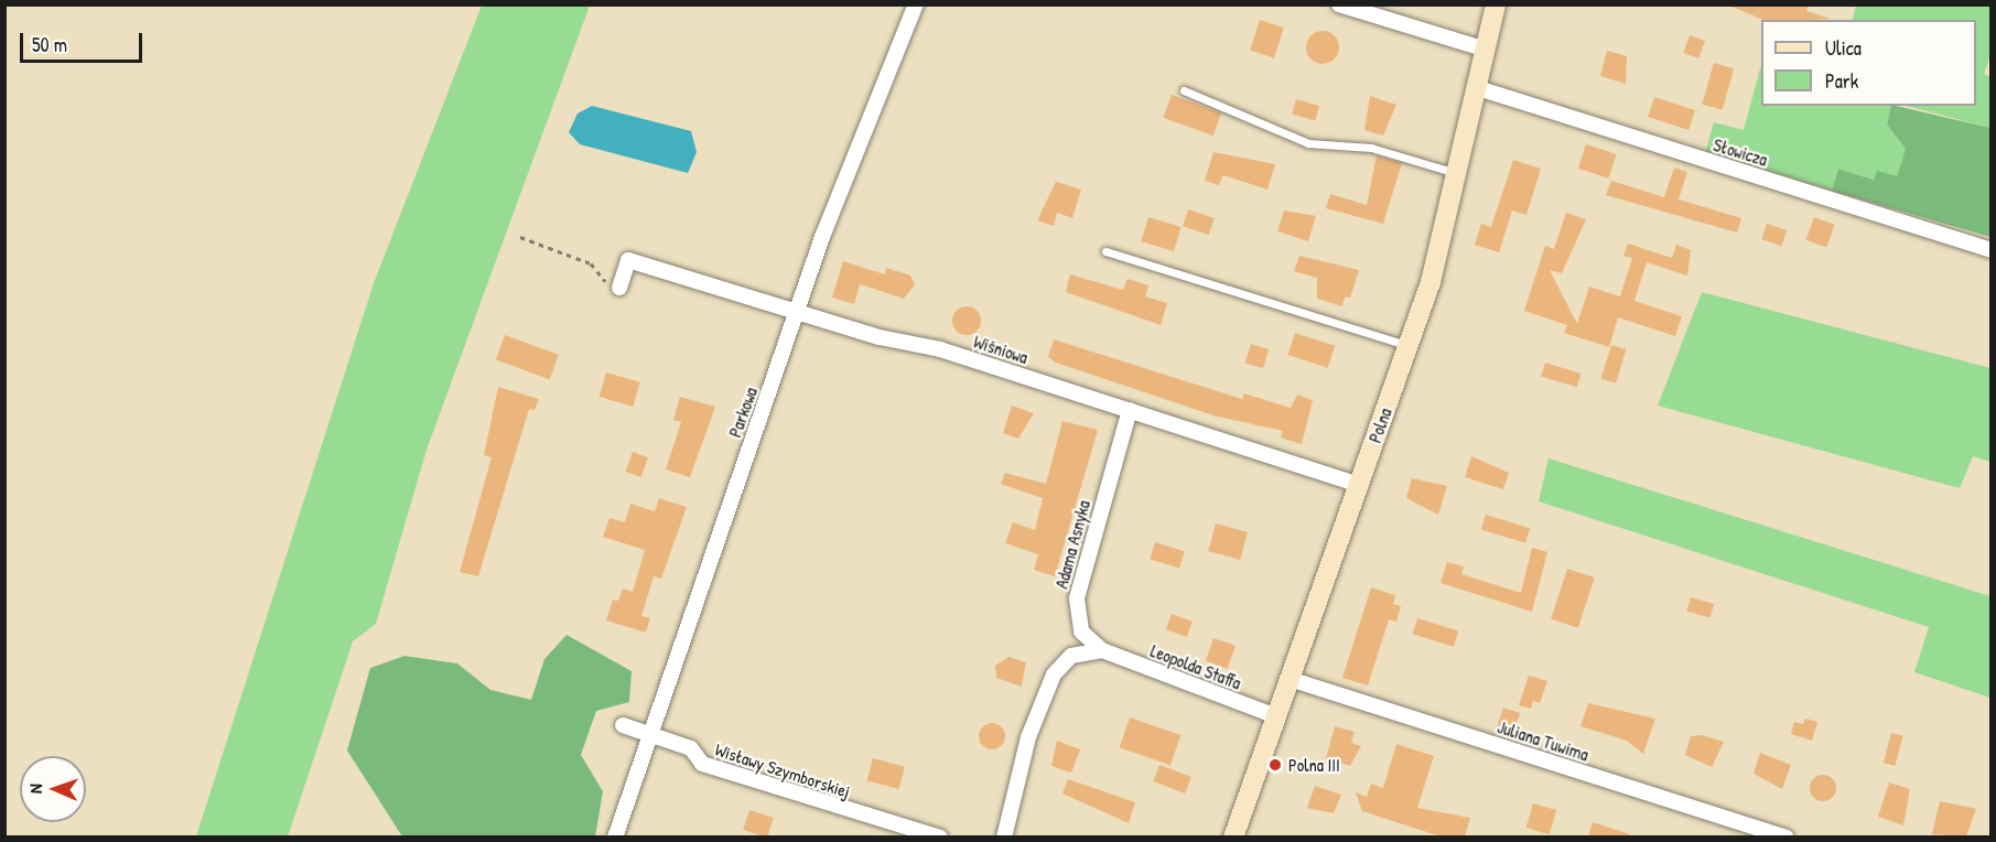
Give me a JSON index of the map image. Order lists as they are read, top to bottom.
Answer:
{
  "streets": {
    "street": [
      "Słowicza",
      "Wiśniowa",
      "Parkowa",
      "Polna",
      "Adama Asnyka",
      "Leopolda Staffa",
      "Juliana Tuwima",
      "Wisławy Szymborskiej"
    ]
  },
  "crossings": [
    ["Słowicza", "Polna"],
    ["Wiśniowa", "Parkowa"],
    ["Wiśniowa", "Polna"],
    ["Wiśniowa", "Adama Asnyka"],
    ["Parkowa", "Wisławy Szymborskiej"],
    ["Polna", "Leopolda Staffa"],
    ["Polna", "Juliana Tuwima"],
    ["Adama Asnyka", "Leopolda Staffa"]
  ],
  "places": ["Polna III"],
  "legend": ["Ulica", "Park"],
  "scale_bar": "50 m",
  "north": "left"
}
